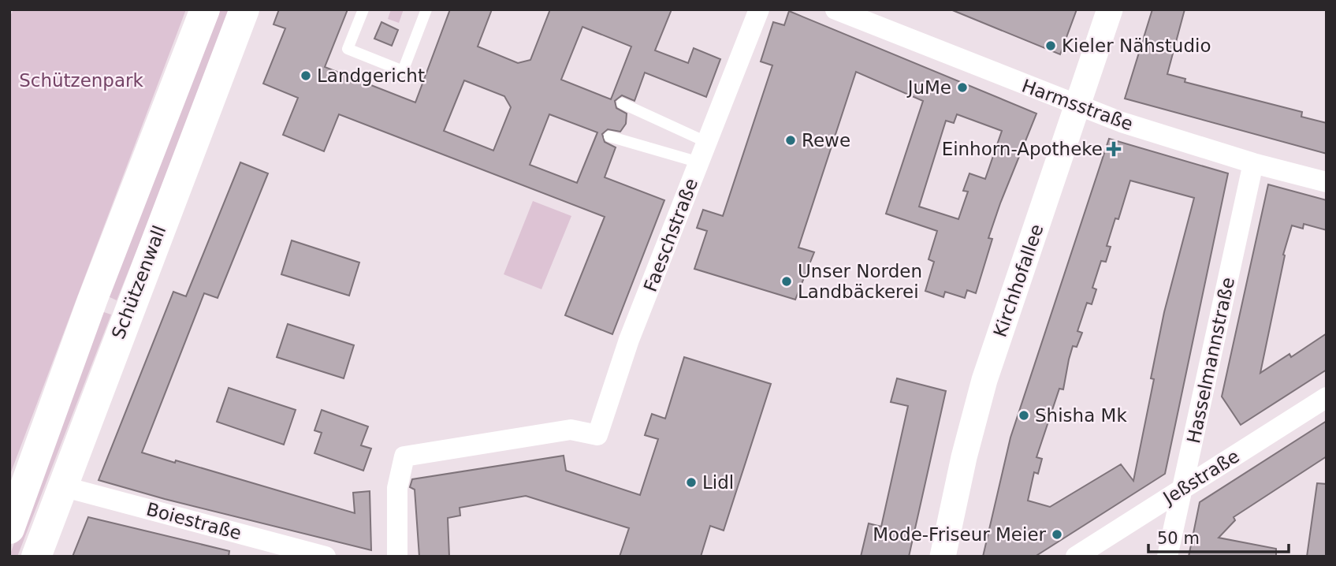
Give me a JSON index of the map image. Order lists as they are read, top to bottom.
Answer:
{
  "streets": {
    "main road": ["Schützenwall"],
    "street": [
      "Harmsstraße",
      "Faeschstraße",
      "Kirchhofallee",
      "Hasselmannstraße",
      "Jeßstraße",
      "Boiestraße"
    ]
  },
  "crossings": [
    ["Harmsstraße", "Kirchhofallee"],
    ["Harmsstraße", "Hasselmannstraße"],
    ["Schützenwall", "Boiestraße"],
    ["Hasselmannstraße", "Jeßstraße"]
  ],
  "parks": ["Schützenpark"],
  "places": {
    "other": [
      "Kieler Nähstudio",
      "Landgericht",
      "JuMe",
      "Rewe",
      "Unser Norden Landbäckerei",
      "Shisha Mk",
      "Lidl",
      "Mode-Friseur Meier"
    ],
    "health": ["Einhorn-Apotheke"]
  },
  "scale_bar": "50 m"
}
